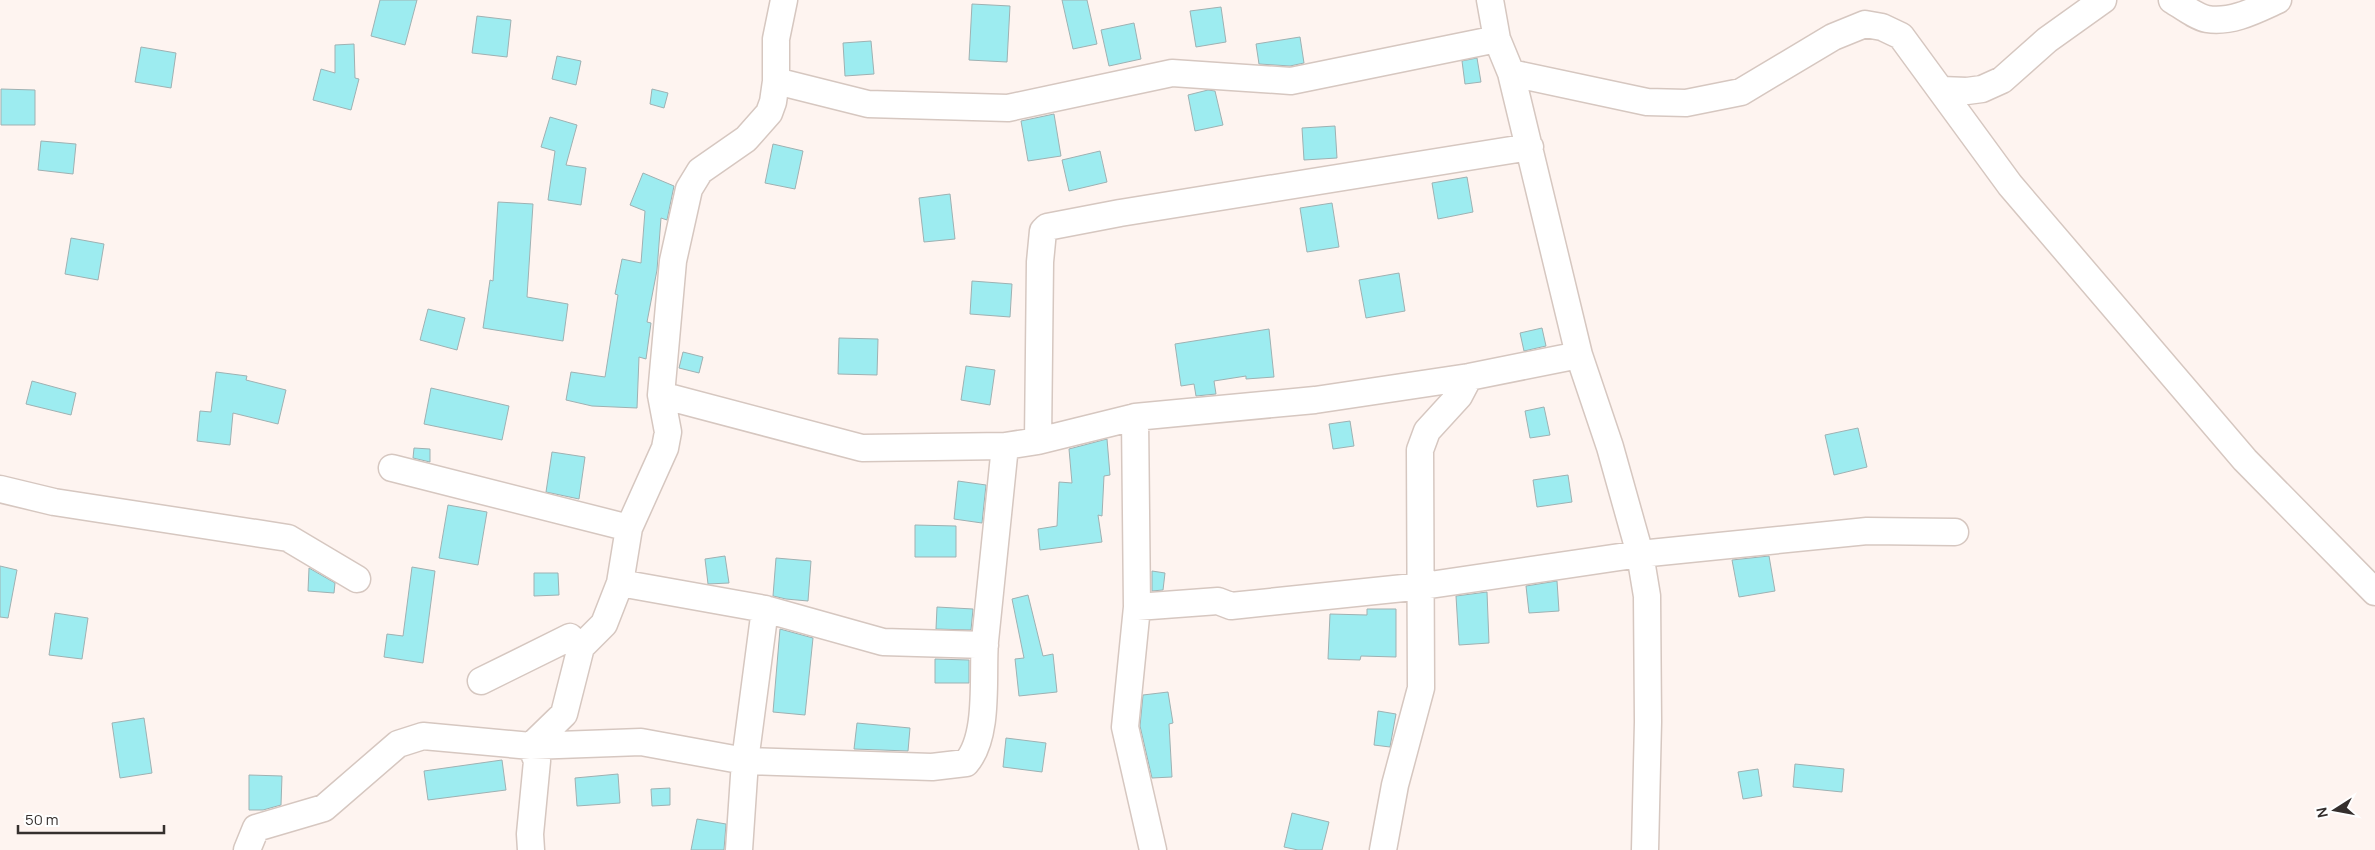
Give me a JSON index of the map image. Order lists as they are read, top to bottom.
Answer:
{
  "scale_bar": "50 m",
  "north": "left"
}
